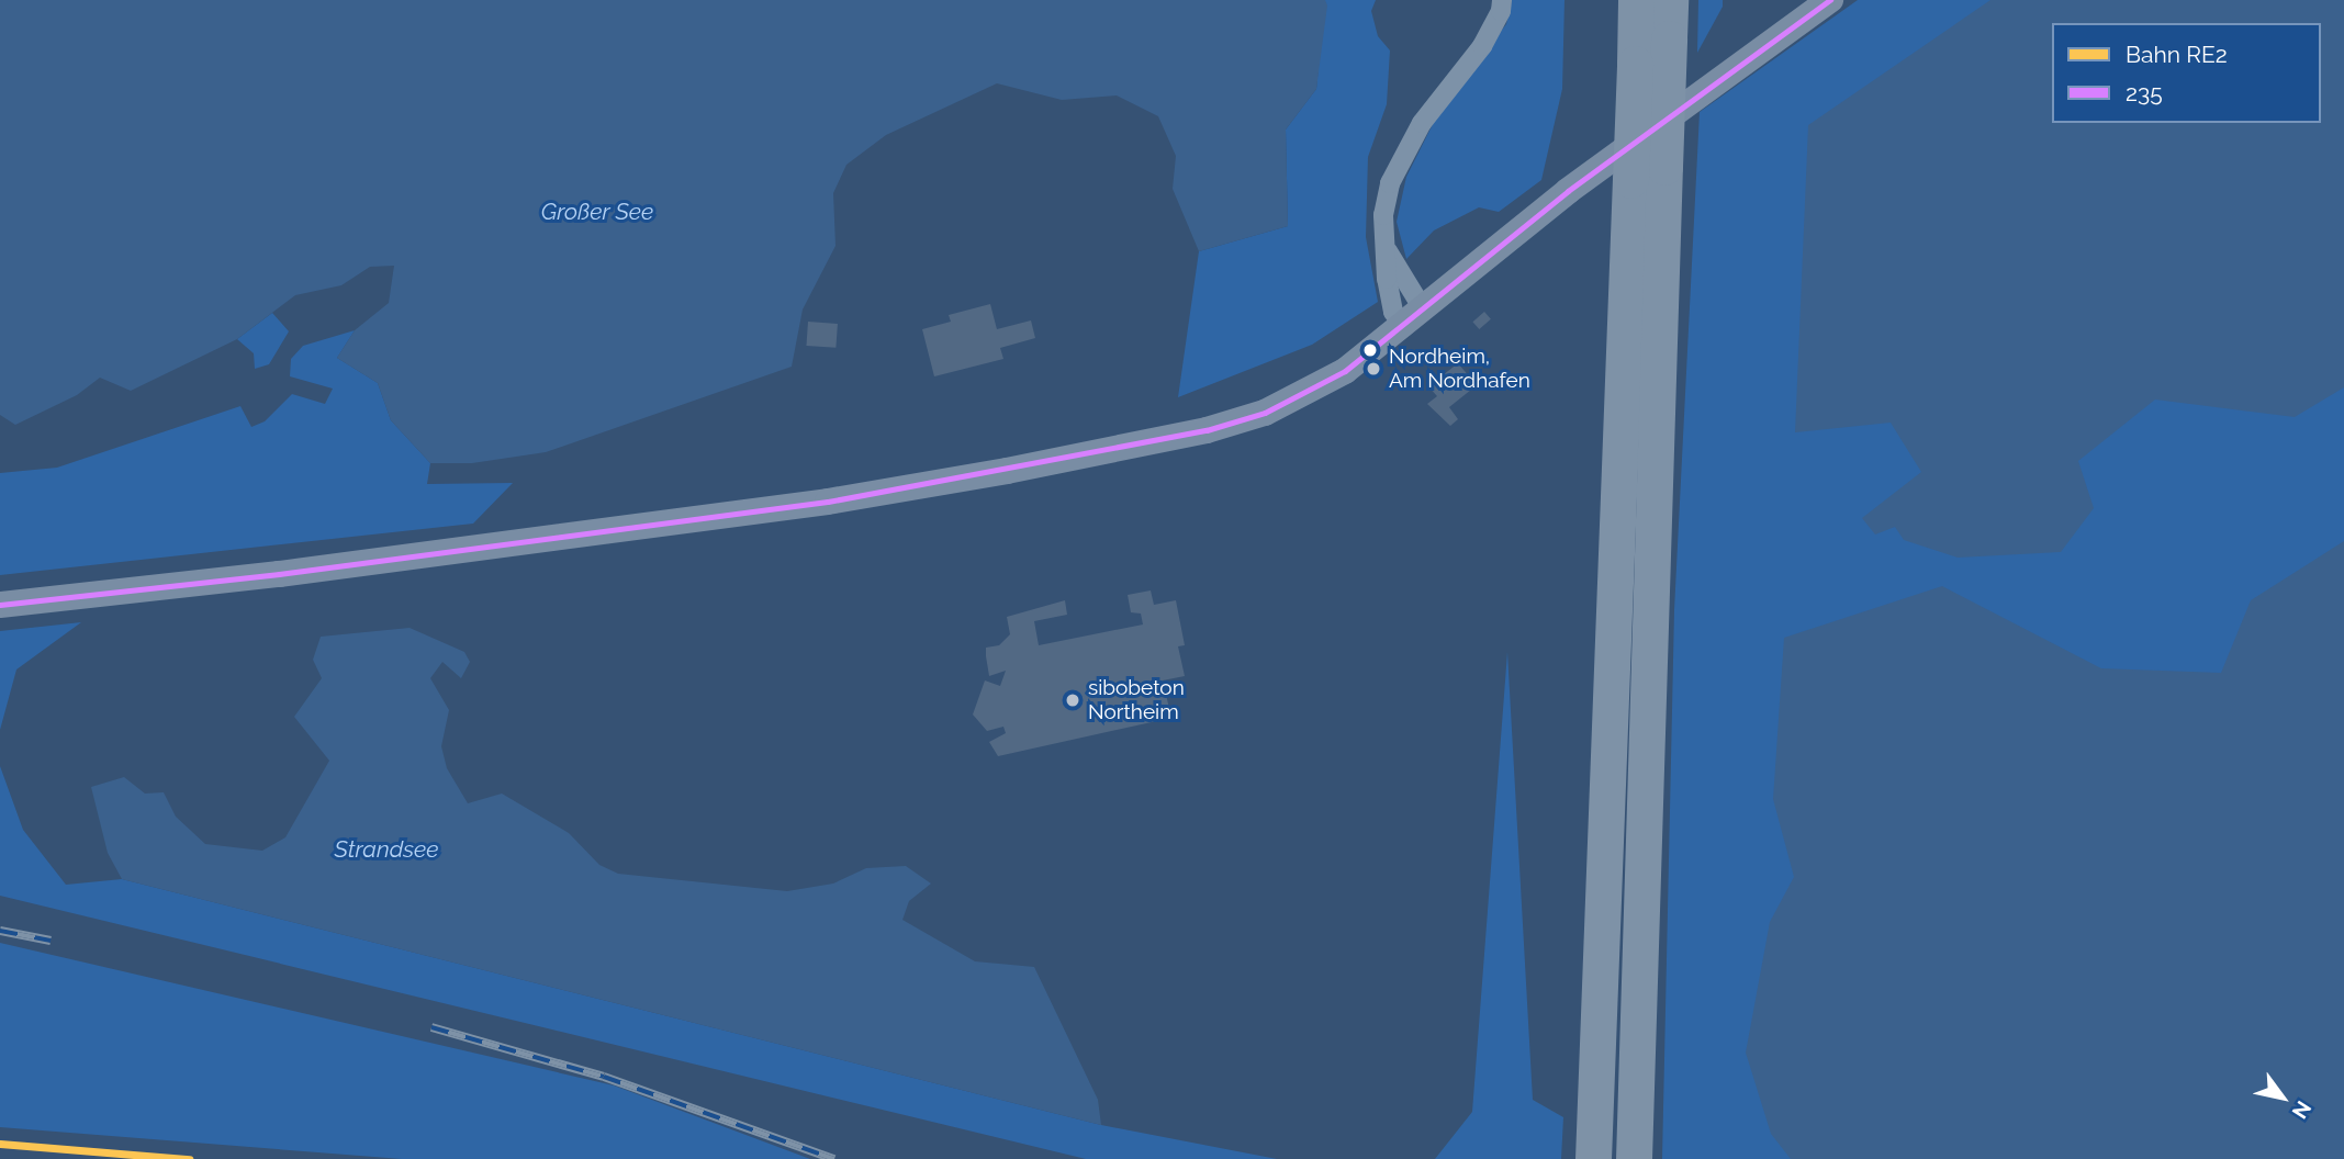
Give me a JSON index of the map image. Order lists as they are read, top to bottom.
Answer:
{
  "water": ["Großer See", "Strandsee"],
  "places": ["Nordheim, Am Nordhafen", "sibobeton Northeim"],
  "lines": ["transit line 235", "rail line RE2"],
  "legend": ["Bahn RE2", "235"],
  "north": "bottom right"
}
